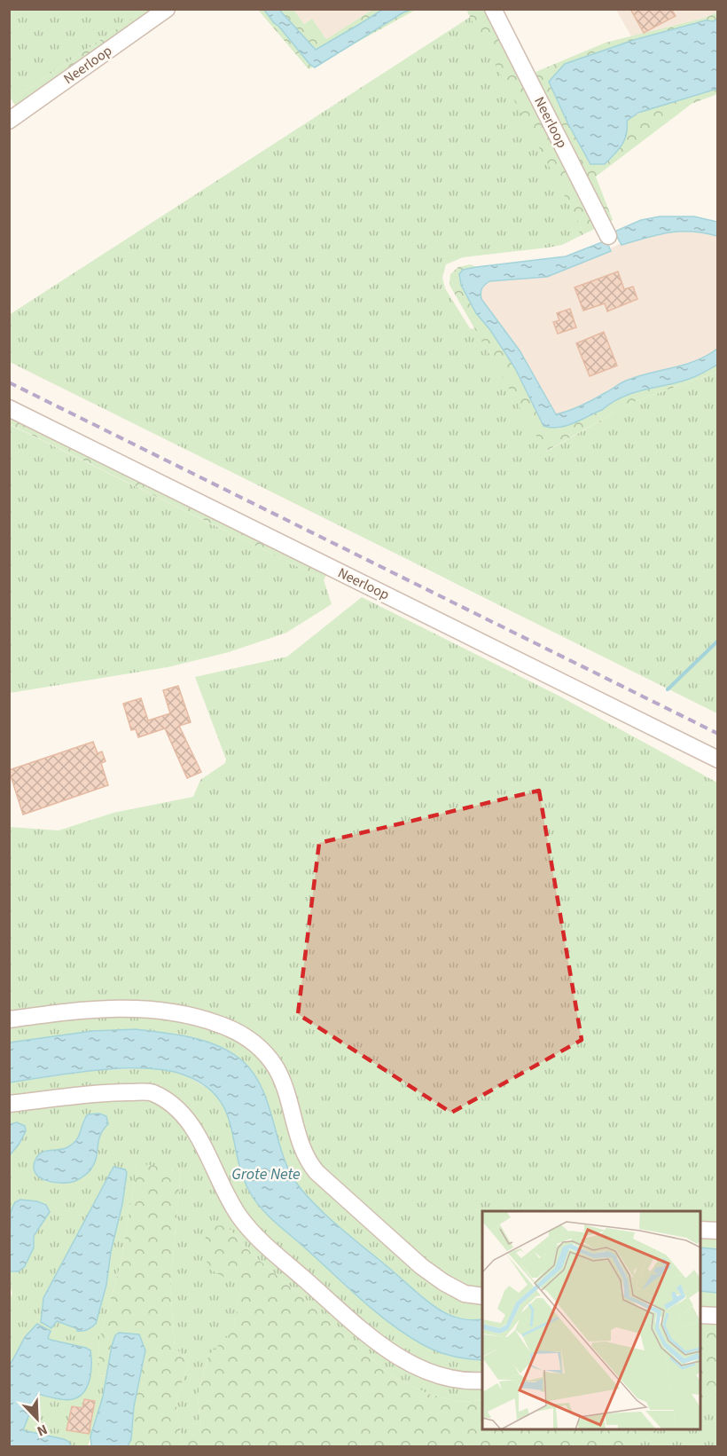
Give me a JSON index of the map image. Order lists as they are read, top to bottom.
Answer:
{
  "streets": {
    "street": ["Neerloop"]
  },
  "water": ["Grote Nete"],
  "north": "bottom right"
}
